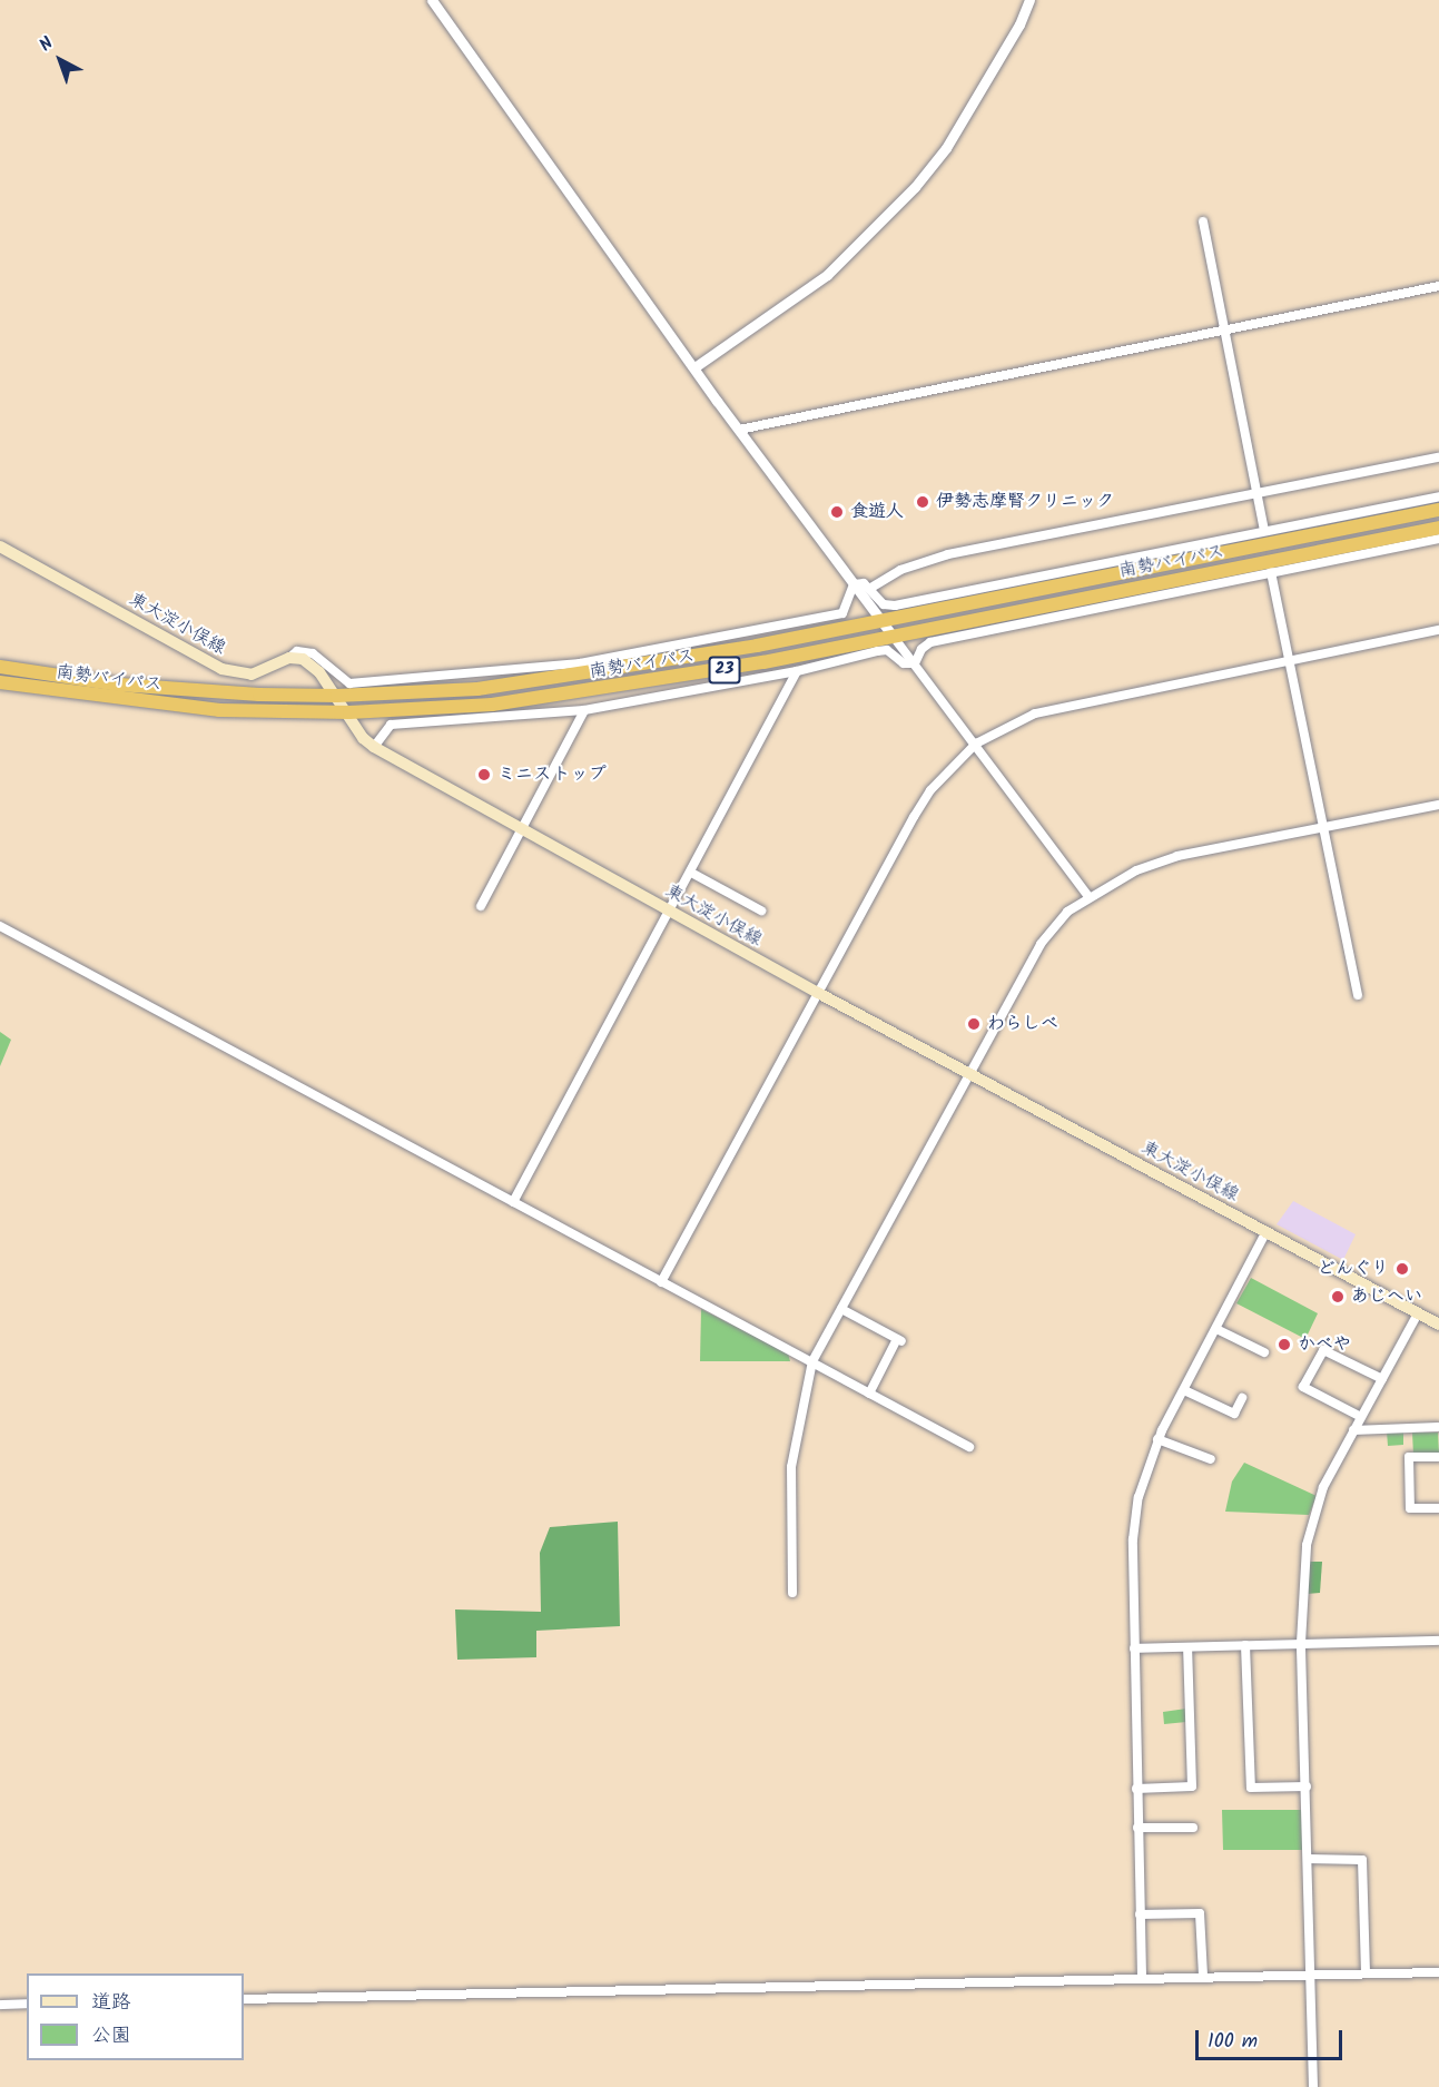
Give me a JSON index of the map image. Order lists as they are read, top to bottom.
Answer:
{
  "streets": {
    "highway": ["南勢バイパス", "23"],
    "main road": ["東大淀小俣線"]
  },
  "crossings": [
    ["南勢バイパス", "東大淀小俣線"]
  ],
  "places": [
    "伊勢志摩腎クリニック",
    "食遊人",
    "ミニストップ",
    "わらしべ",
    "どんぐり",
    "あじへい",
    "かべや"
  ],
  "legend": ["道路", "公園"],
  "scale_bar": "100 m",
  "north": "top left"
}
